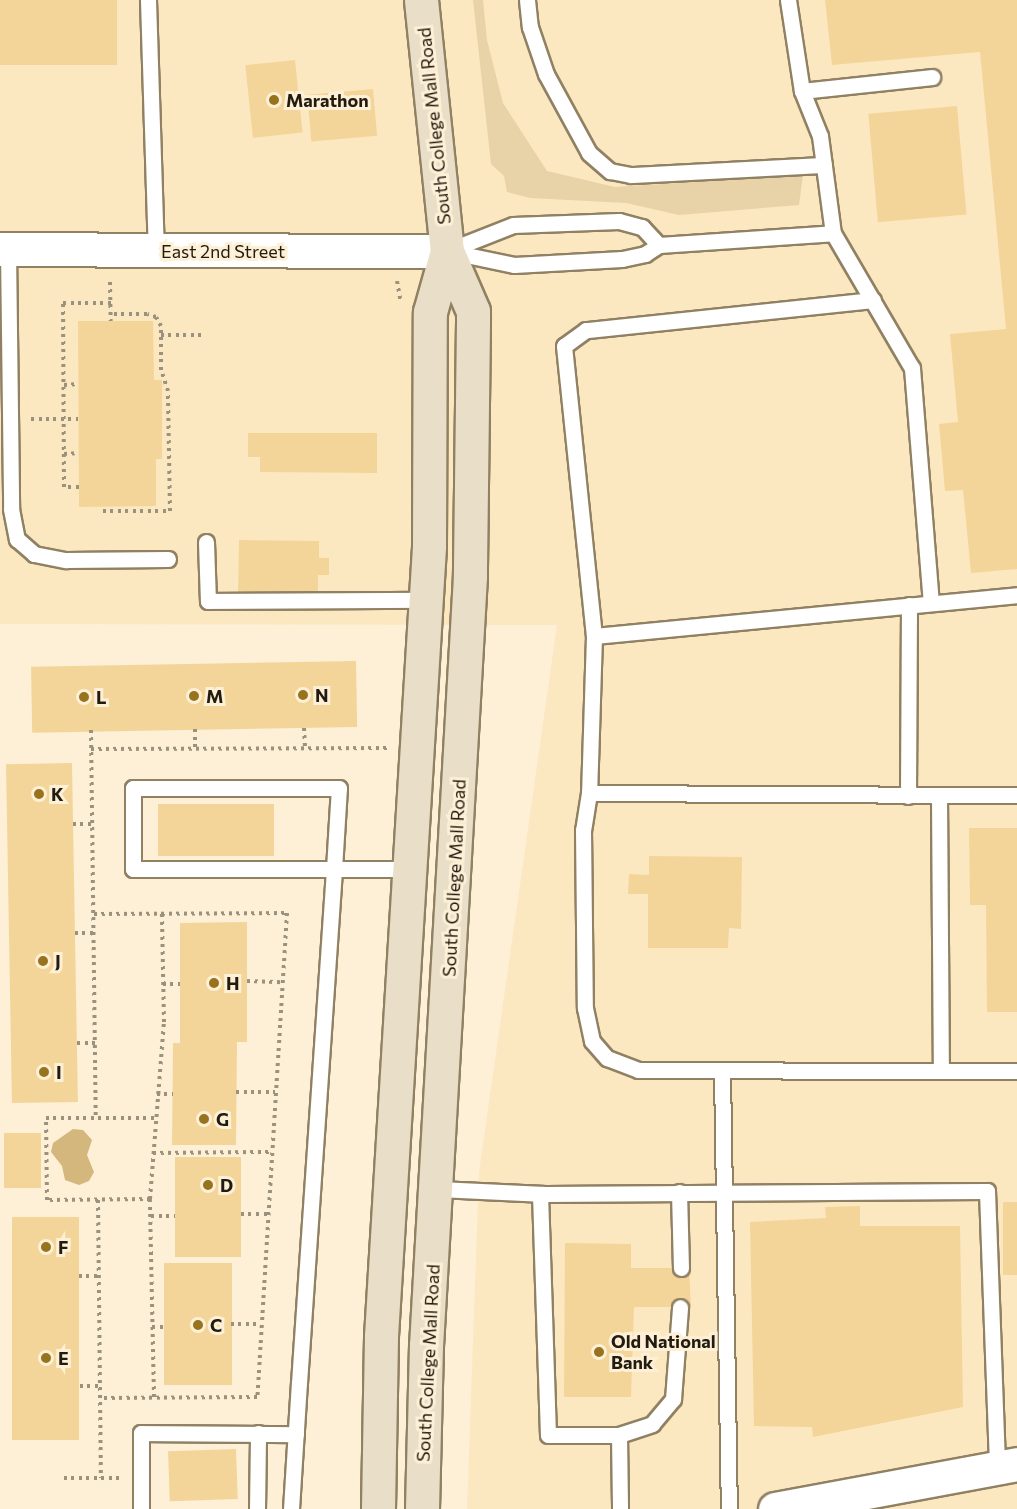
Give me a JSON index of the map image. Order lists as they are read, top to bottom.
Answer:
{
  "streets": {
    "main road": ["South College Mall Road"],
    "street": ["East 2nd Street"]
  },
  "crossings": [
    ["South College Mall Road", "East 2nd Street"]
  ],
  "places": [
    "Marathon",
    "N",
    "M",
    "L",
    "K",
    "J",
    "H",
    "I",
    "G",
    "D",
    "F",
    "C",
    "Old National Bank",
    "E"
  ]
}
